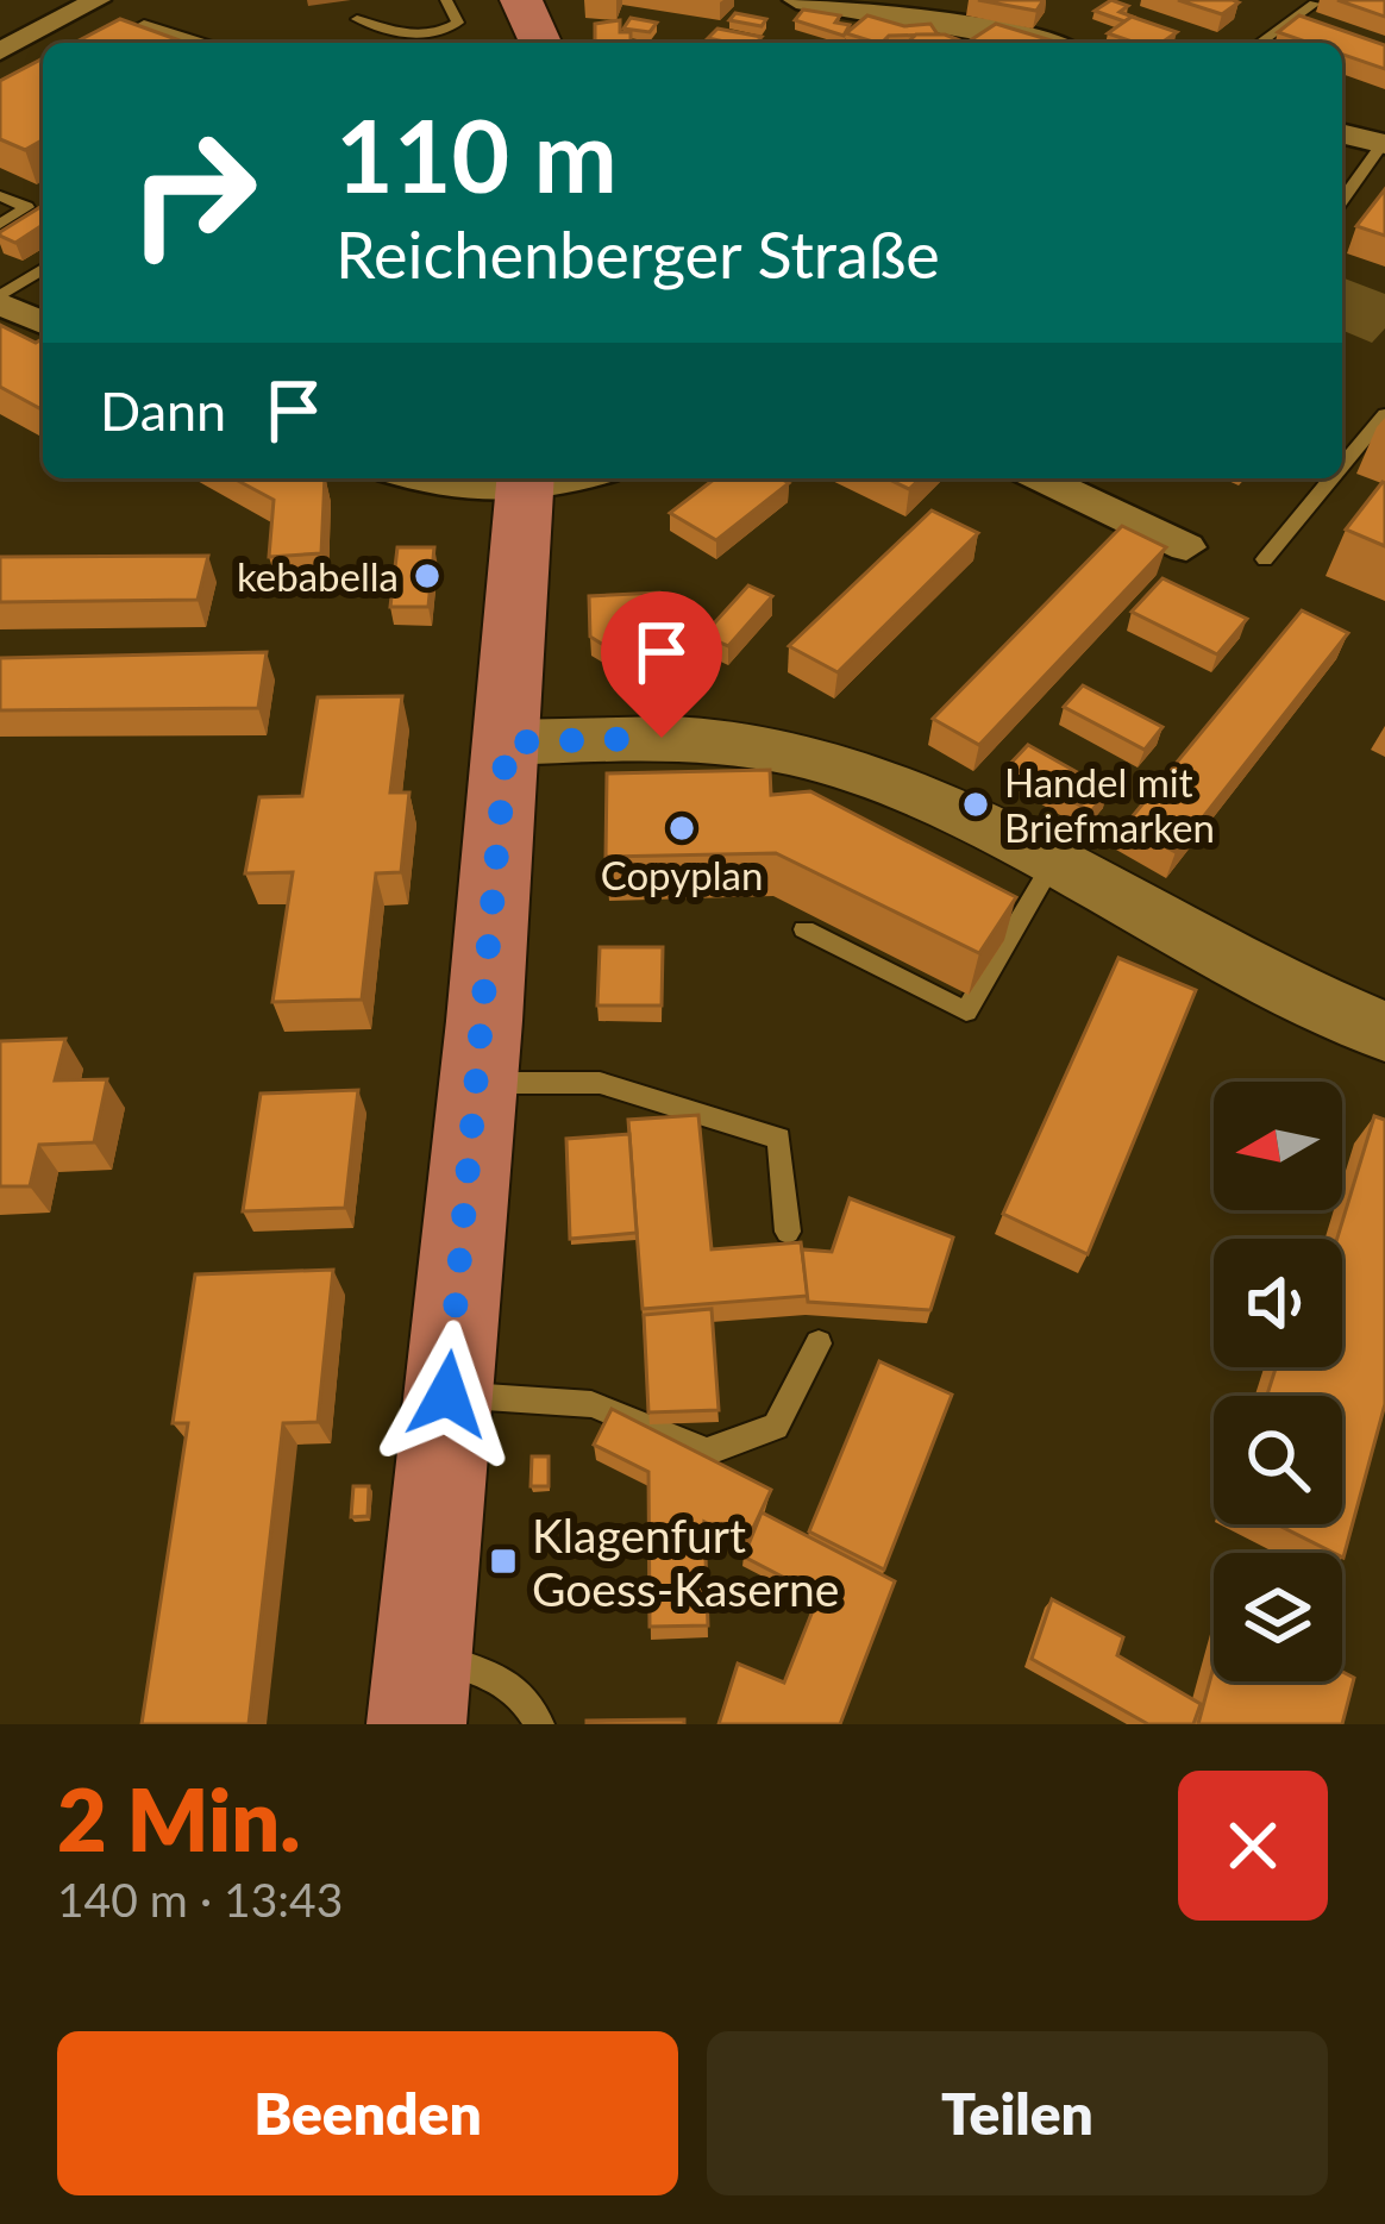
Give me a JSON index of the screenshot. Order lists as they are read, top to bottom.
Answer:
{
  "places": {
    "other": ["kebabella", "Handel mit Briefmarken", "Copyplan"],
    "transit": ["Klagenfurt Goess-Kaserne"]
  },
  "north": "left",
  "page": {
    "turn": ["110 m", "Reichenberger Straße"],
    "then": "Dann",
    "heading": ["2 Min.", "140 m · 13:43"],
    "buttons": ["Beenden", "Teilen"]
  }
}
